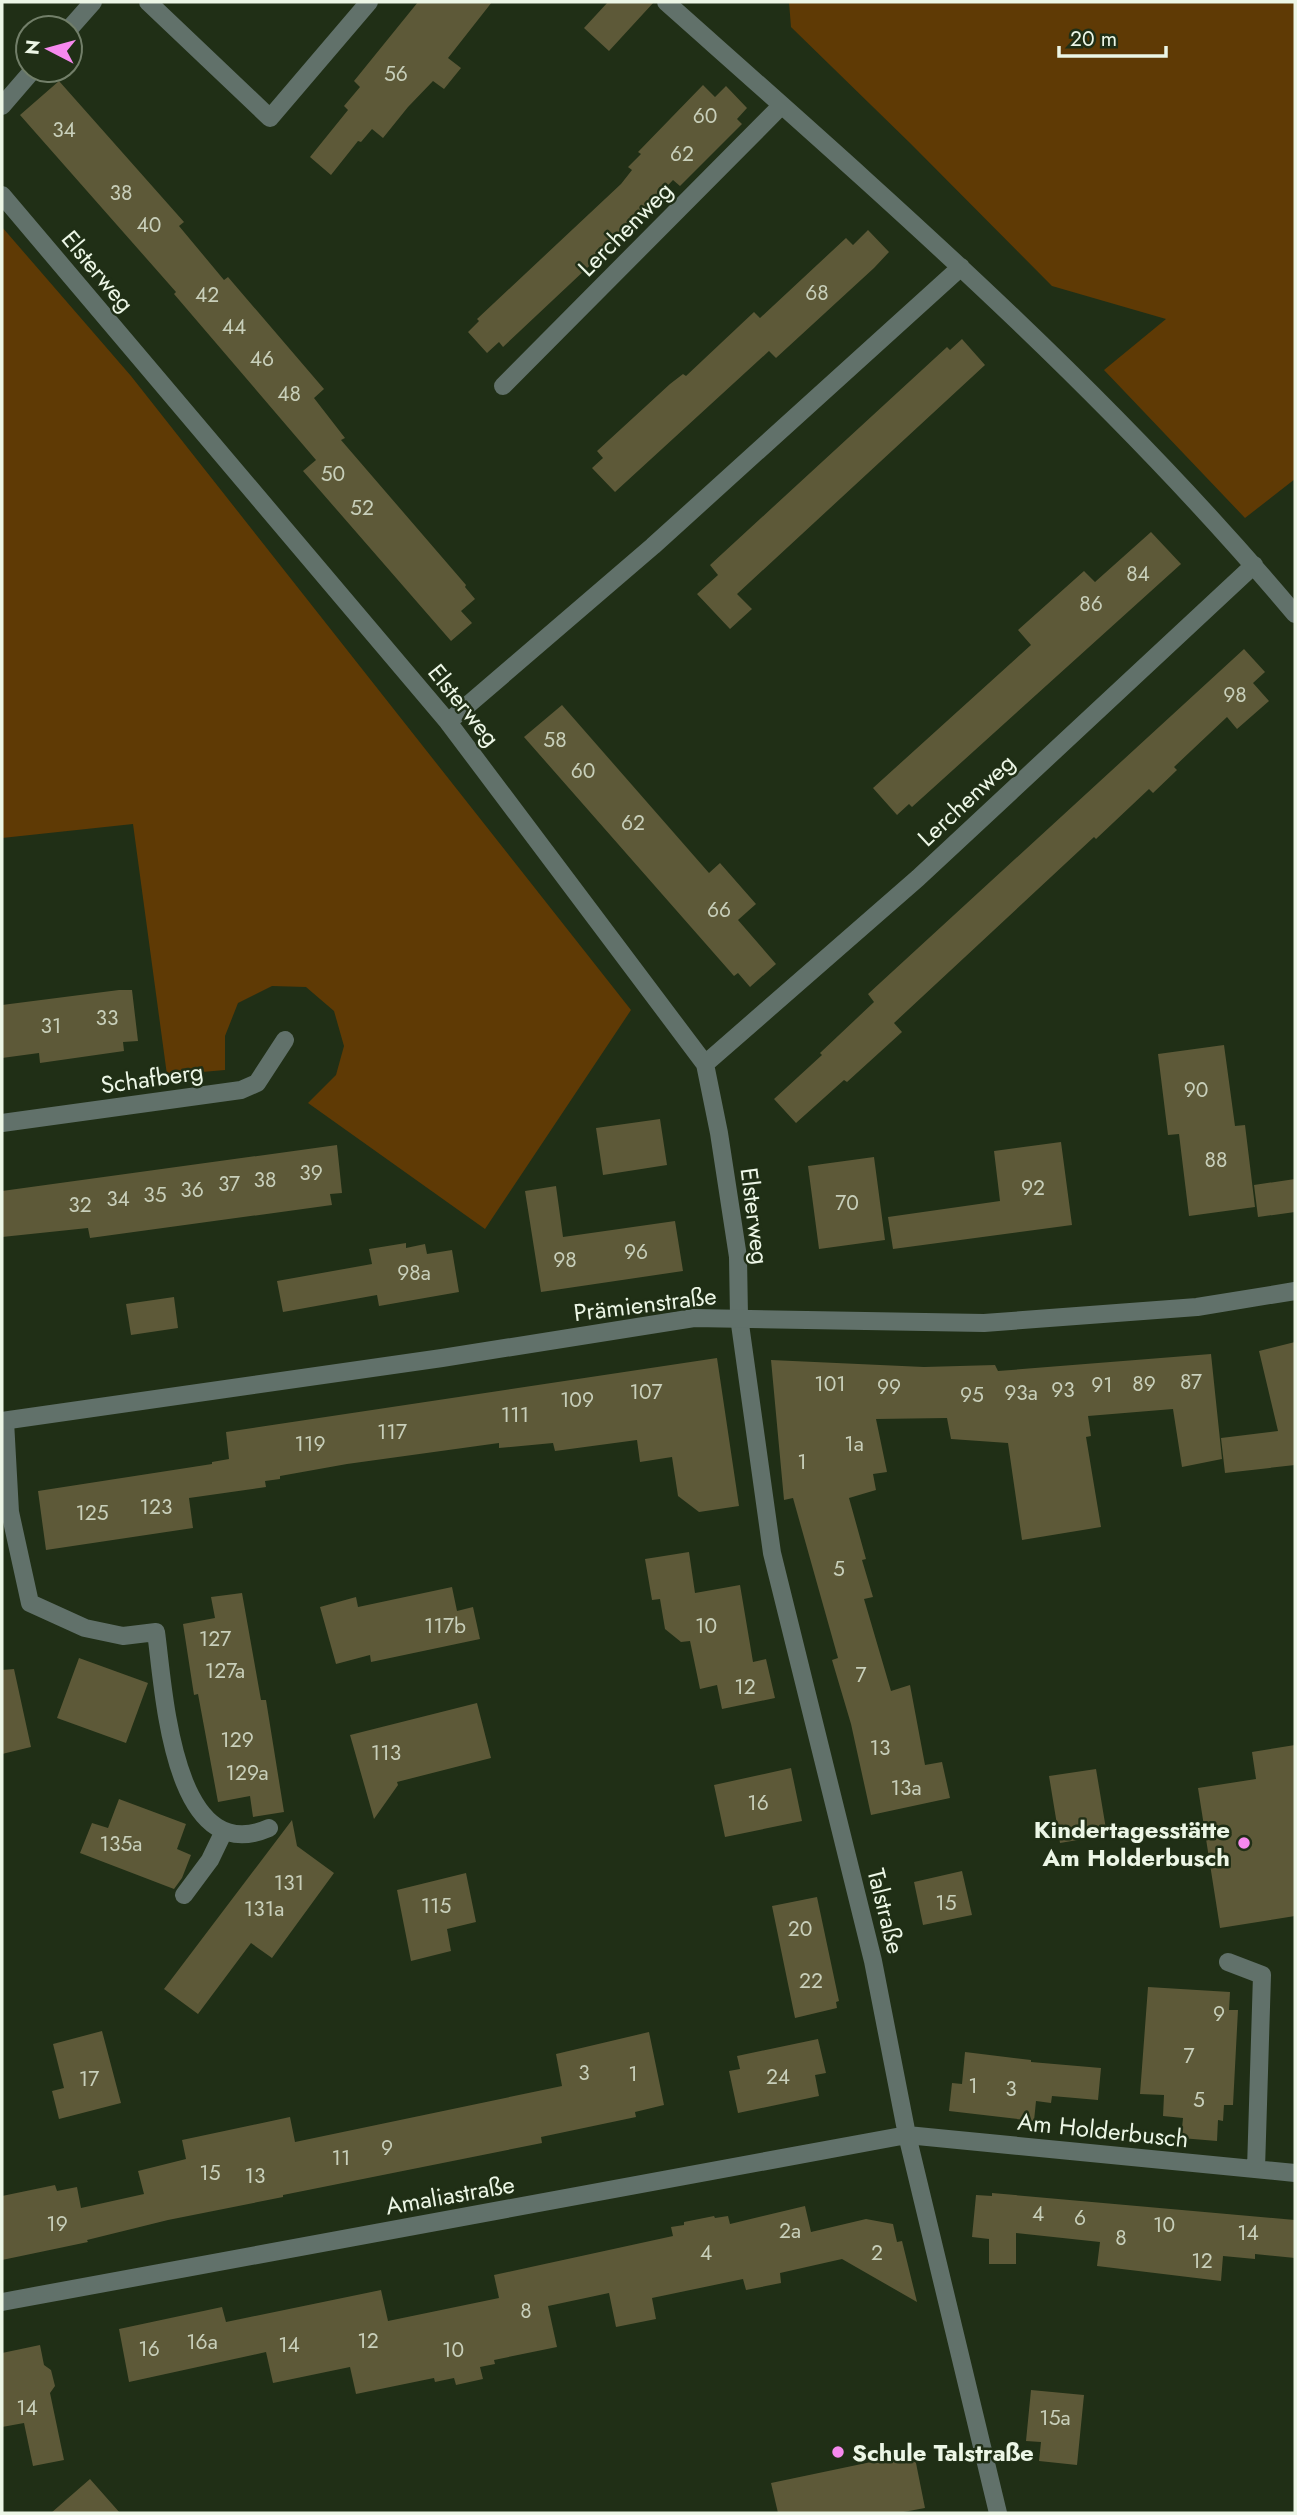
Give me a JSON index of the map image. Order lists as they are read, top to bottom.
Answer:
{
  "streets": {
    "street": [
      "Lerchenweg",
      "Elsterweg",
      "Schafberg",
      "Prämienstraße",
      "Talstraße",
      "Am Holderbusch",
      "Amaliastraße"
    ]
  },
  "crossings": [
    ["Lerchenweg", "Elsterweg"],
    ["Elsterweg", "Prämienstraße"],
    ["Elsterweg", "Talstraße"],
    ["Prämienstraße", "Talstraße"],
    ["Talstraße", "Am Holderbusch"],
    ["Talstraße", "Amaliastraße"],
    ["Am Holderbusch", "Amaliastraße"]
  ],
  "places": ["Kindertagesstätte Am Holderbusch", "Schule Talstraße"],
  "house_numbers": [
    "56",
    "60",
    "34",
    "62",
    "38",
    "40",
    "68",
    "42",
    "44",
    "46",
    "48",
    "50",
    "52",
    "84",
    "86",
    "98",
    "58",
    "60",
    "62",
    "66",
    "33",
    "31",
    "90",
    "88",
    "39",
    "38",
    "37",
    "92",
    "36",
    "35",
    "34",
    "70",
    "32",
    "96",
    "98",
    "98a",
    "87",
    "101",
    "89",
    "91",
    "99",
    "93",
    "107",
    "93a",
    "95",
    "109",
    "111",
    "117",
    "119",
    "1a",
    "1",
    "123",
    "125",
    "5",
    "117b",
    "10",
    "127",
    "127a",
    "7",
    "12",
    "129",
    "13",
    "113",
    "129a",
    "13a",
    "16",
    "135a",
    "131",
    "15",
    "115",
    "131a",
    "20",
    "22",
    "9",
    "7",
    "3",
    "1",
    "24",
    "17",
    "1",
    "3",
    "5",
    "9",
    "11",
    "15",
    "13",
    "4",
    "6",
    "19",
    "10",
    "2a",
    "14",
    "8",
    "4",
    "2",
    "12",
    "8",
    "12",
    "16a",
    "14",
    "16",
    "10",
    "14",
    "15a"
  ],
  "scale_bar": "20 m",
  "north": "left"
}
